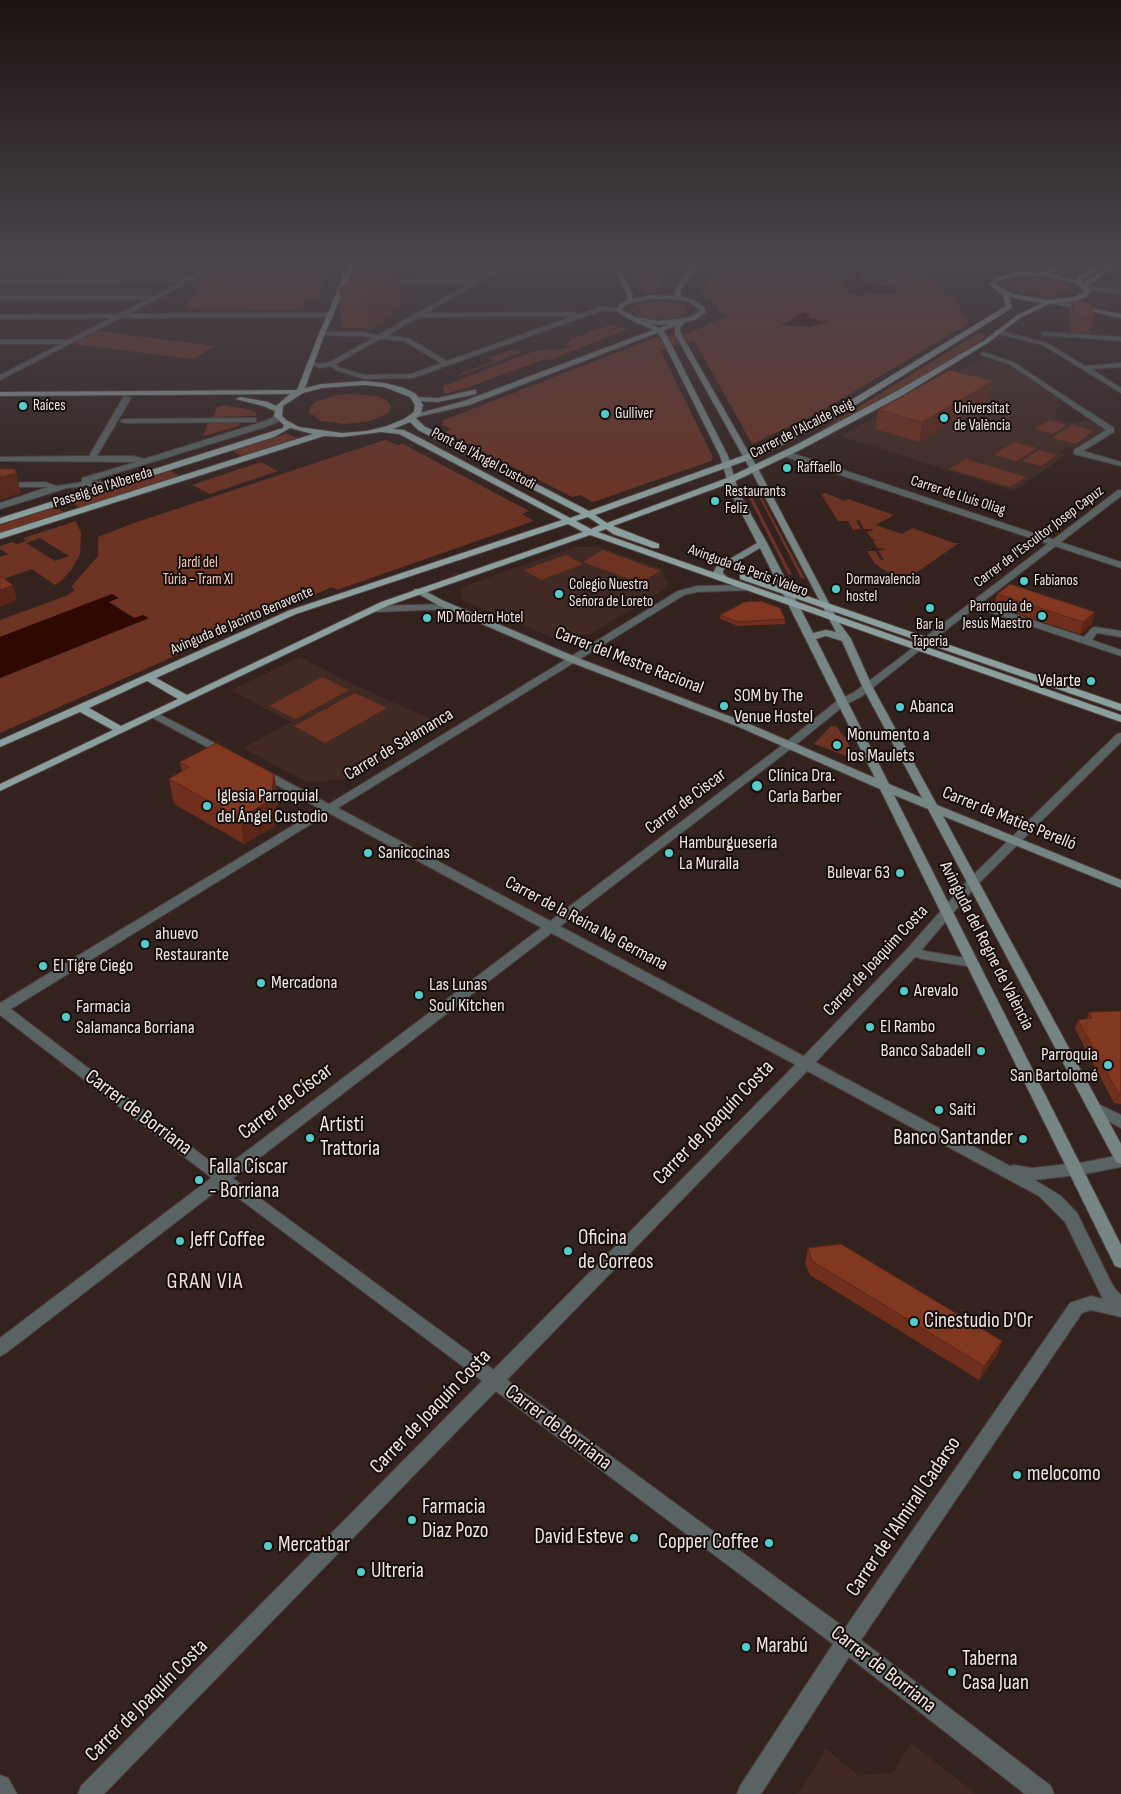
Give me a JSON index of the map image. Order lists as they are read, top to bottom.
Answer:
{
  "streets": {
    "main road": [
      "Carrer de l'Alcalde Reig",
      "Pont de l'Àngel Custodi",
      "Passeig de l'Albereda",
      "Avinguda de Peris i Valero",
      "Avinguda de Jacinto Benavente",
      "Carrer del Mestre Racional",
      "Carrer de Maties Perelló",
      "Avinguda del Regne de València"
    ],
    "street": [
      "Carrer de Lluís Oliag",
      "Carrer de l'Escultor Josep Capuz",
      "Carrer de Salamanca",
      "Carrer de Ciscar",
      "Carrer de la Reina Na Germana",
      "Carrer de Joaquim Costa",
      "Carrer de Císcar",
      "Carrer de Borriana",
      "Carrer de Joaquín Costa",
      "Carrer de l'Almirall Cadarso"
    ]
  },
  "crossings": [
    ["Carrer de l'Alcalde Reig", "Pont de l'Àngel Custodi"],
    ["Carrer de l'Alcalde Reig", "Carrer de Lluís Oliag"],
    ["Carrer de l'Alcalde Reig", "Avinguda de Peris i Valero"],
    ["Carrer de l'Alcalde Reig", "Avinguda de Jacinto Benavente"],
    ["Carrer de l'Alcalde Reig", "Avinguda del Regne de València"],
    ["Pont de l'Àngel Custodi", "Avinguda de Peris i Valero"],
    ["Pont de l'Àngel Custodi", "Avinguda de Jacinto Benavente"],
    ["Carrer de Lluís Oliag", "Carrer de l'Escultor Josep Capuz"],
    ["Carrer de l'Escultor Josep Capuz", "Avinguda de Peris i Valero"],
    ["Avinguda de Peris i Valero", "Avinguda de Jacinto Benavente"],
    ["Avinguda de Peris i Valero", "Carrer de Salamanca"],
    ["Avinguda de Peris i Valero", "Avinguda del Regne de València"],
    ["Carrer del Mestre Racional", "Carrer de Salamanca"],
    ["Carrer del Mestre Racional", "Carrer de Ciscar"],
    ["Carrer del Mestre Racional", "Carrer de Maties Perelló"],
    ["Carrer del Mestre Racional", "Avinguda del Regne de València"],
    ["Carrer de Salamanca", "Carrer de la Reina Na Germana"],
    ["Carrer de Salamanca", "Carrer de Borriana"],
    ["Carrer de Ciscar", "Carrer de la Reina Na Germana"],
    ["Carrer de Ciscar", "Avinguda del Regne de València"],
    ["Carrer de Ciscar", "Carrer de Císcar"],
    ["Carrer de Maties Perelló", "Avinguda del Regne de València"],
    ["Carrer de Maties Perelló", "Carrer de Joaquim Costa"],
    ["Carrer de la Reina Na Germana", "Avinguda del Regne de València"],
    ["Carrer de la Reina Na Germana", "Carrer de Joaquim Costa"],
    ["Carrer de la Reina Na Germana", "Carrer de Císcar"],
    ["Carrer de la Reina Na Germana", "Carrer de Joaquín Costa"],
    ["Avinguda del Regne de València", "Carrer de Joaquim Costa"],
    ["Carrer de Joaquim Costa", "Carrer de Joaquín Costa"],
    ["Carrer de Císcar", "Carrer de Borriana"],
    ["Carrer de Borriana", "Carrer de Joaquín Costa"],
    ["Carrer de Borriana", "Carrer de l'Almirall Cadarso"]
  ],
  "districts": ["GRAN VIA"],
  "parks": ["Jardí del Túria - Tram XI"],
  "places": [
    "Raíces",
    "Gulliver",
    "Universitat de València",
    "Raffaello",
    "Restaurants Feliz",
    "Fabianos",
    "Dormavalencia hostel",
    "Colegio Nuestra Señora de Loreto",
    "Bar la Taperia",
    "Parroquia de Jesús Maestro",
    "MD Modern Hotel",
    "Velarte",
    "SOM by The Venue Hostel",
    "Abanca",
    "Monumento a los Maulets",
    "Clínica Dra. Carla Barber",
    "Iglesia Parroquial del Ángel Custodio",
    "Sanicocinas",
    "Hamburguesería La Muralla",
    "Bulevar 63",
    "ahuevo Restaurante",
    "El Tigre Ciego",
    "Mercadona",
    "Arevalo",
    "Las Lunas Soul Kitchen",
    "Farmacia Salamanca Borriana",
    "El Rambo",
    "Banco Sabadell",
    "Parroquia San Bartolomé",
    "Saiti",
    "Artisti Trattoria",
    "Banco Santander",
    "Falla Císcar - Borriana",
    "Jeff Coffee",
    "Oficina de Correos",
    "Cinestudio D'Or",
    "melocomo",
    "Farmacia Diaz Pozo",
    "David Esteve",
    "Copper Coffee",
    "Mercatbar",
    "Ultreria",
    "Marabú",
    "Taberna Casa Juan"
  ]
}
